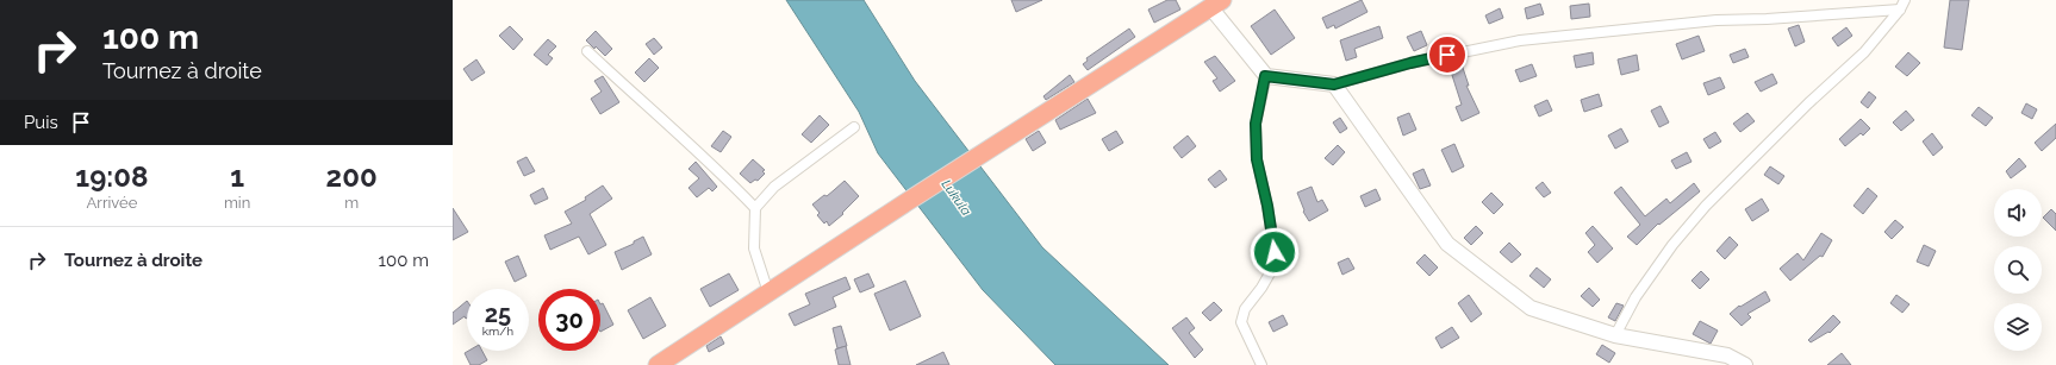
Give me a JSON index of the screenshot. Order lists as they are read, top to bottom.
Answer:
{
  "water": ["Lukula"],
  "page": {
    "turn": ["100 m", "Tournez à droite"],
    "then": "Puis",
    "eta": [
      "19:08",
      "Arrivée",
      "1",
      "min",
      "200",
      "m"
    ],
    "list": [
      {
        "name": "Tournez à droite",
        "value": "100 m"
      }
    ],
    "speed": "25 km/h",
    "limit": "30"
  }
}
